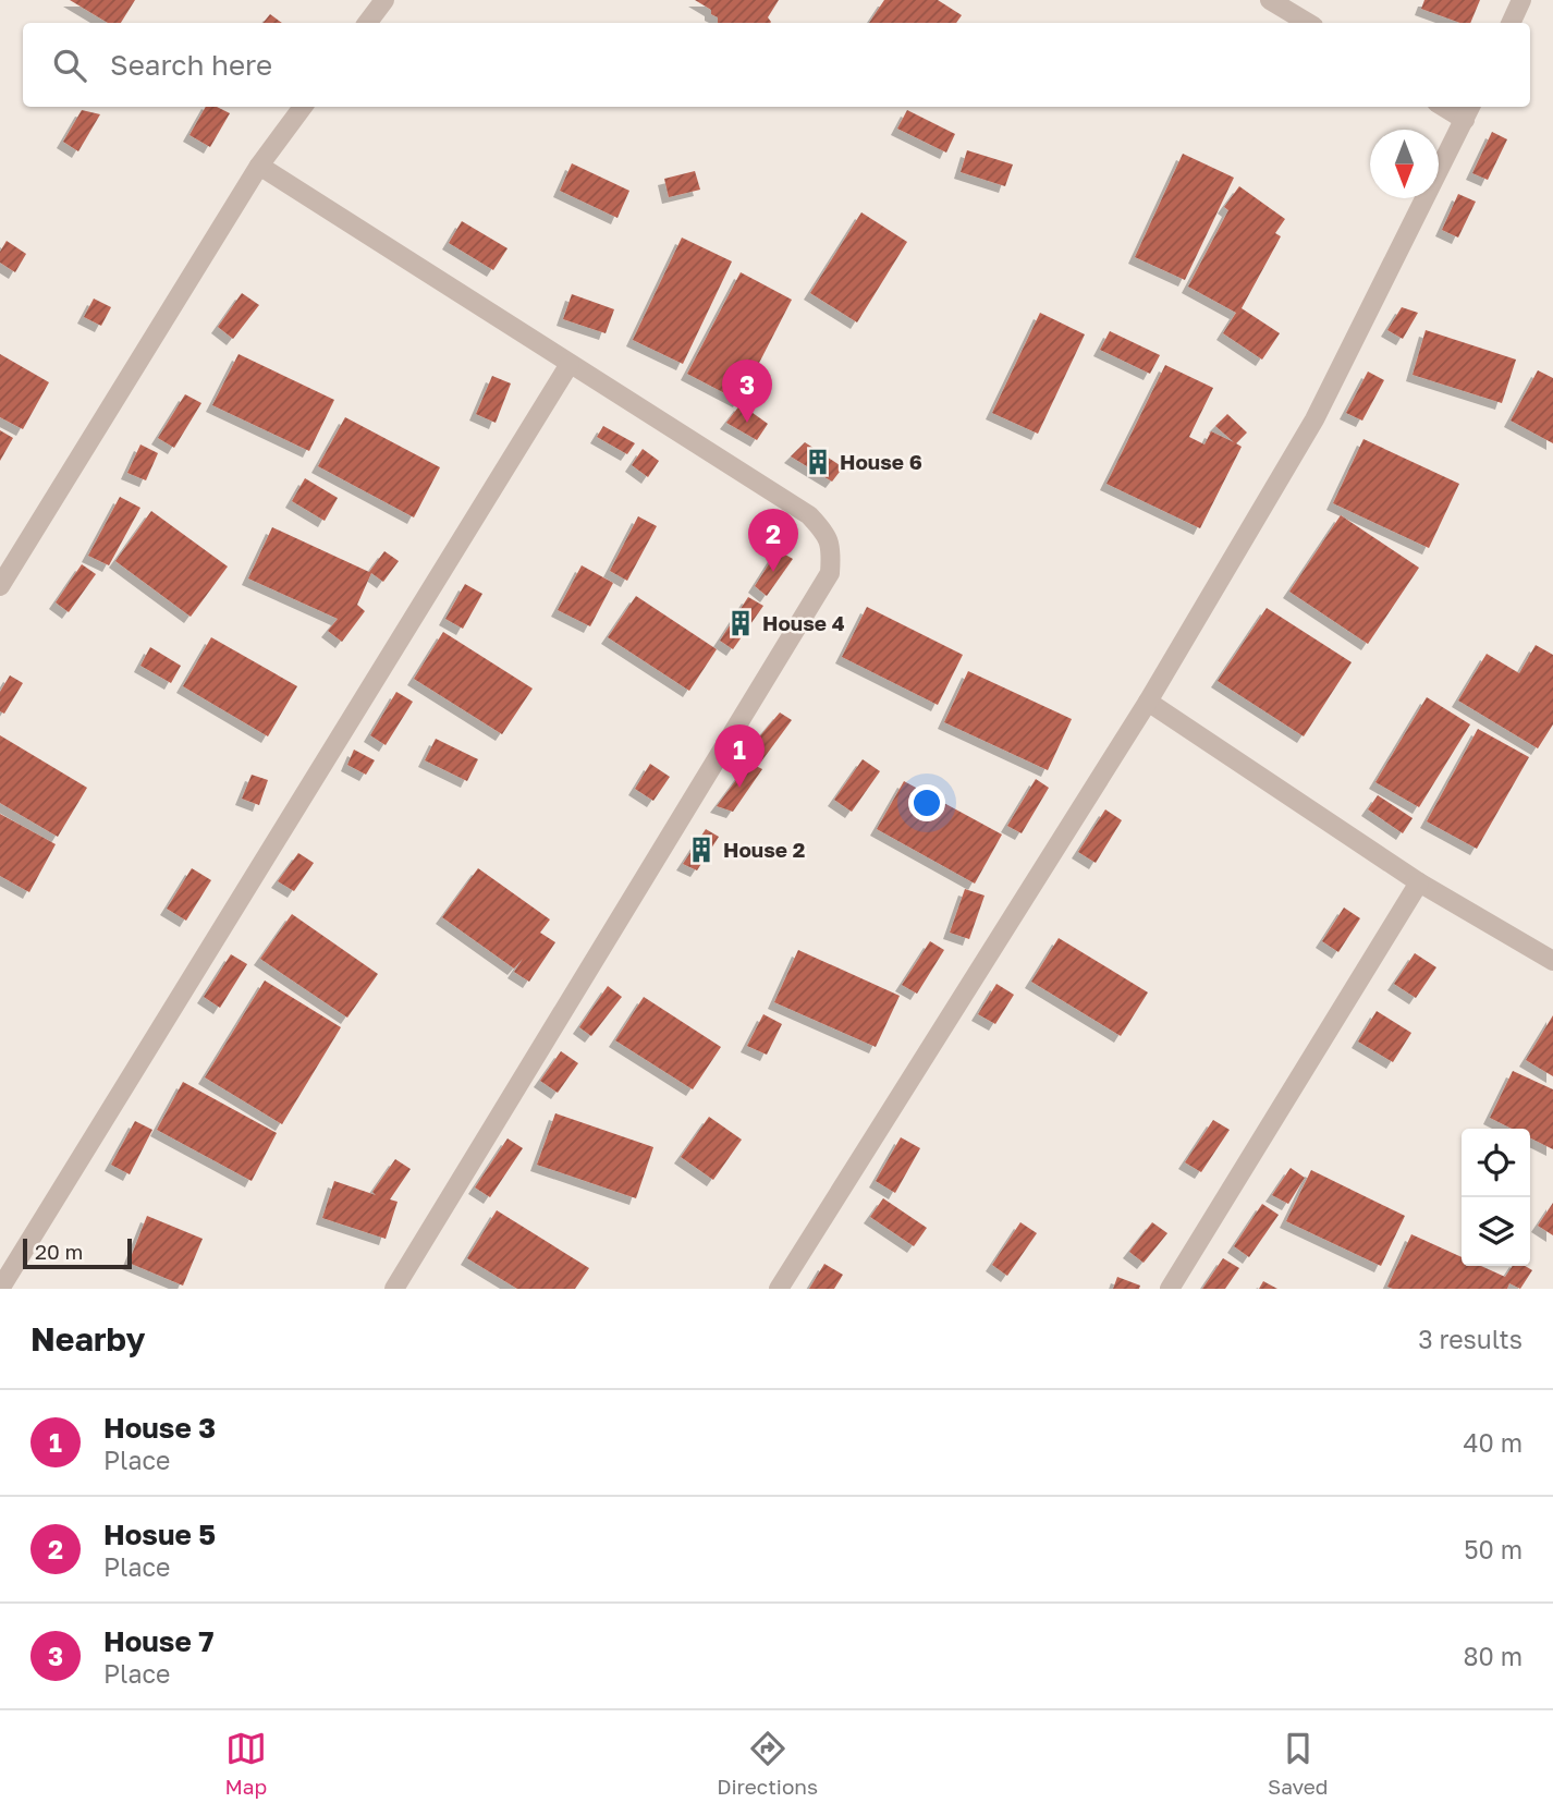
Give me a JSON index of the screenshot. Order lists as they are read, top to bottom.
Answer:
{
  "places": {
    "building": ["House 6", "House 4", "House 2"]
  },
  "scale_bar": "20 m",
  "north": "bottom",
  "page": {
    "search": "Search here",
    "pins": ["3", "2", "1"],
    "scale": "20 m",
    "heading": ["Nearby", "3 results"],
    "list": [
      {
        "mark": "1",
        "name": "House 3",
        "note": "Place",
        "value": "40 m"
      },
      {
        "mark": "2",
        "name": "Hosue 5",
        "note": "Place",
        "value": "50 m"
      },
      {
        "mark": "3",
        "name": "House 7",
        "note": "Place",
        "value": "80 m"
      }
    ],
    "nav": ["Map", "Directions", "Saved"]
  }
}
